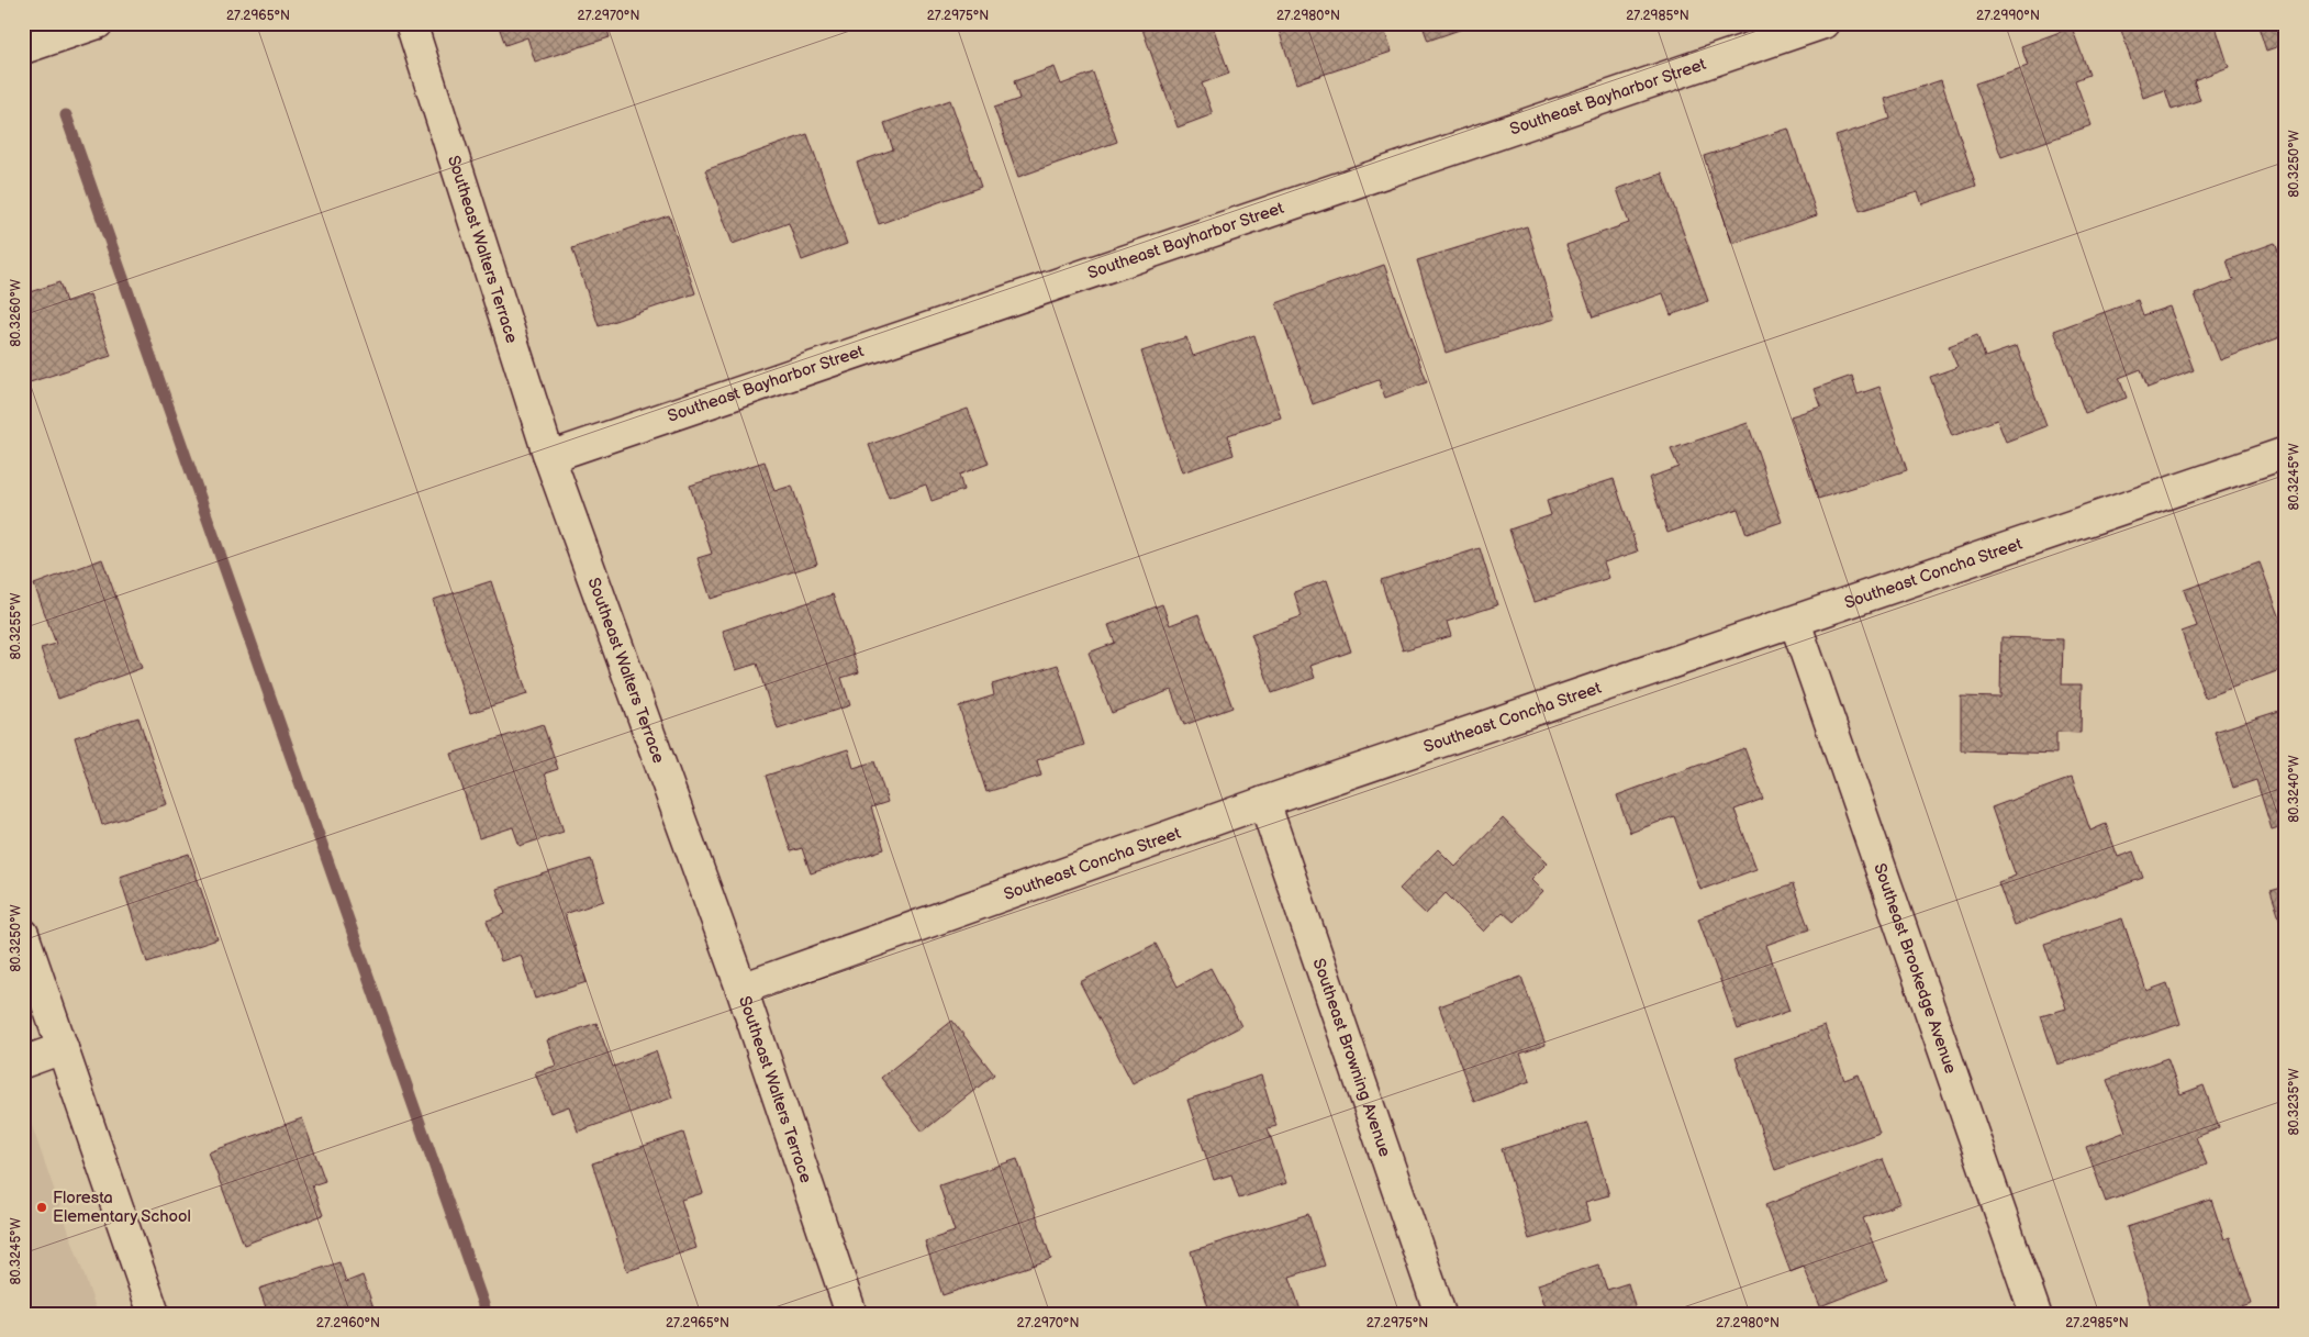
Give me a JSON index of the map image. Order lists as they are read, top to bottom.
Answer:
{
  "streets": {
    "street": [
      "Southeast Bayharbor Street",
      "Southeast Walters Terrace",
      "Southeast Concha Street",
      "Southeast Brookedge Avenue",
      "Southeast Browning Avenue"
    ]
  },
  "crossings": [
    ["Southeast Bayharbor Street", "Southeast Walters Terrace"],
    ["Southeast Walters Terrace", "Southeast Concha Street"],
    ["Southeast Concha Street", "Southeast Brookedge Avenue"],
    ["Southeast Concha Street", "Southeast Browning Avenue"]
  ],
  "places": ["Floresta Elementary School"],
  "coordinates": [
    "27.2965°N",
    "27.2970°N",
    "27.2975°N",
    "27.2980°N",
    "27.2985°N",
    "27.2990°N",
    "80.3250°W",
    "80.3260°W",
    "80.3245°W",
    "80.3255°W",
    "80.3240°W",
    "80.3235°W",
    "27.2960°N"
  ]
}
